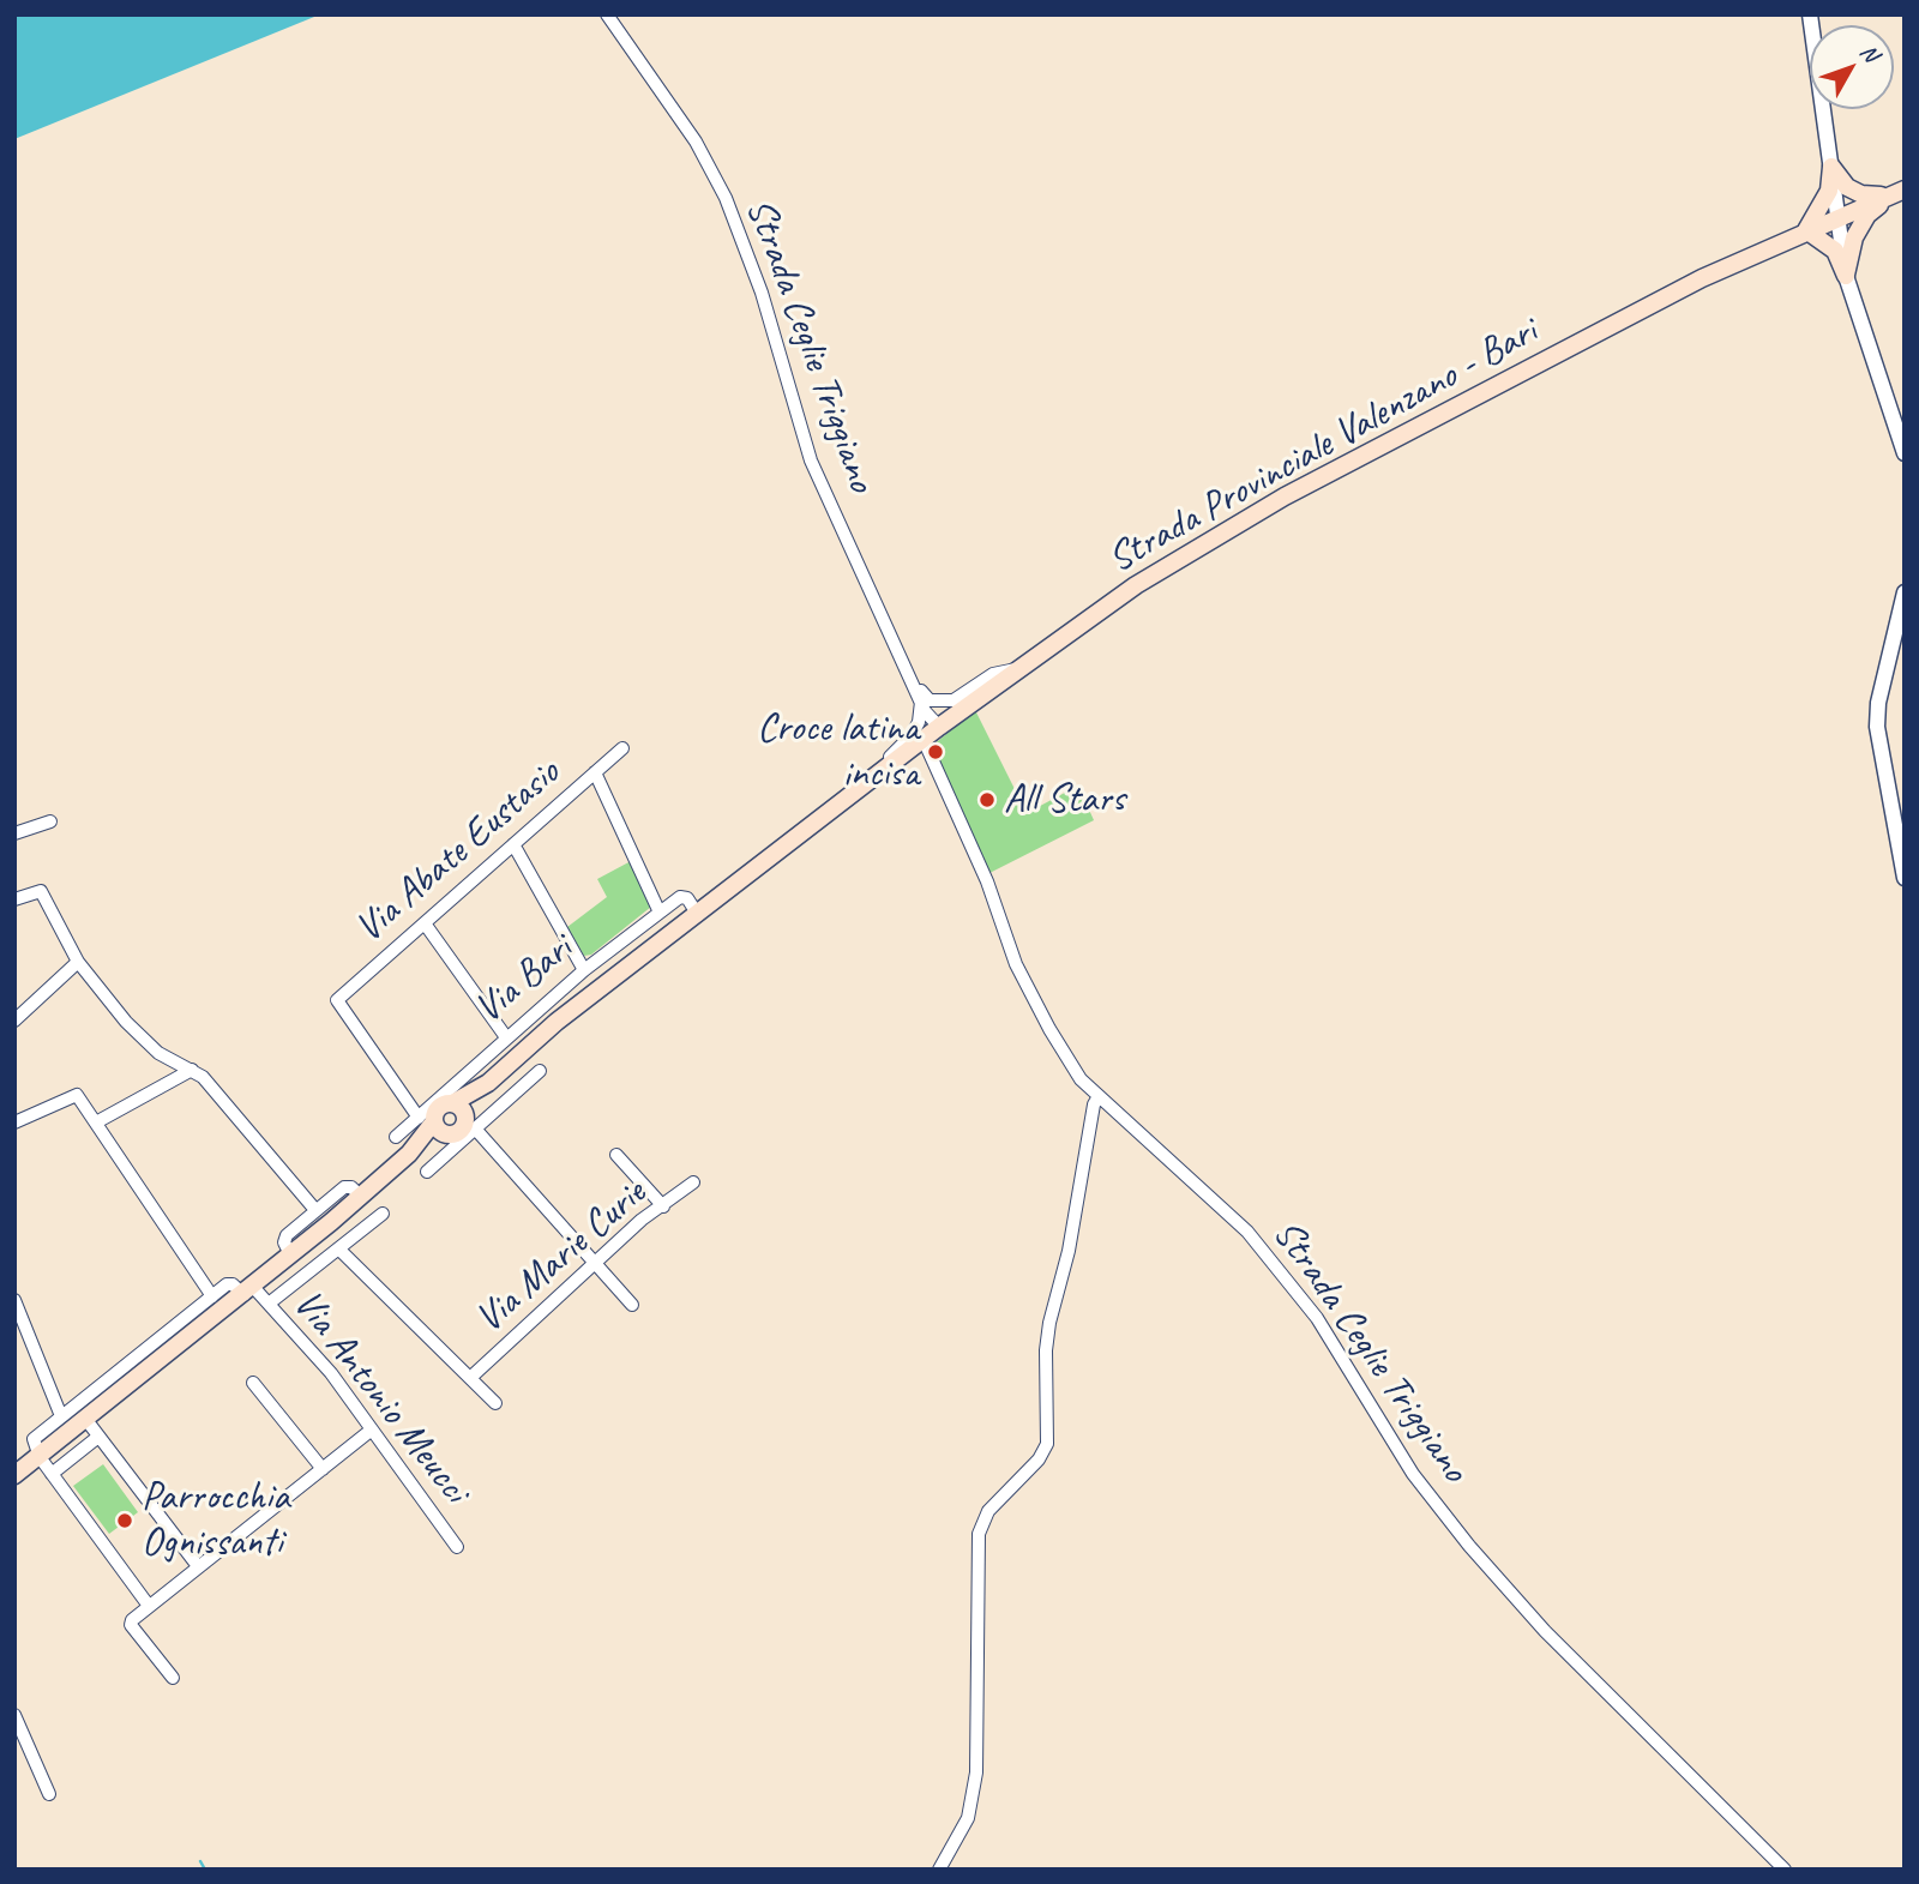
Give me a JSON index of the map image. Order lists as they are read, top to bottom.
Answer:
{
  "streets": {
    "main road": ["Strada Provinciale Valenzano - Bari", "Via Bari"],
    "street": [
      "Strada Ceglie Triggiano",
      "Via Abate Eustasio",
      "Via Marie Curie",
      "Via Antonio Meucci"
    ]
  },
  "crossings": [
    ["Strada Ceglie Triggiano", "Strada Provinciale Valenzano - Bari"],
    ["Strada Provinciale Valenzano - Bari", "Via Bari"],
    ["Via Abate Eustasio", "Via Bari"],
    ["Via Bari", "Via Antonio Meucci"]
  ],
  "places": ["Croce latina incisa", "All Stars", "Parrocchia Ognissanti"],
  "north": "top right"
}
